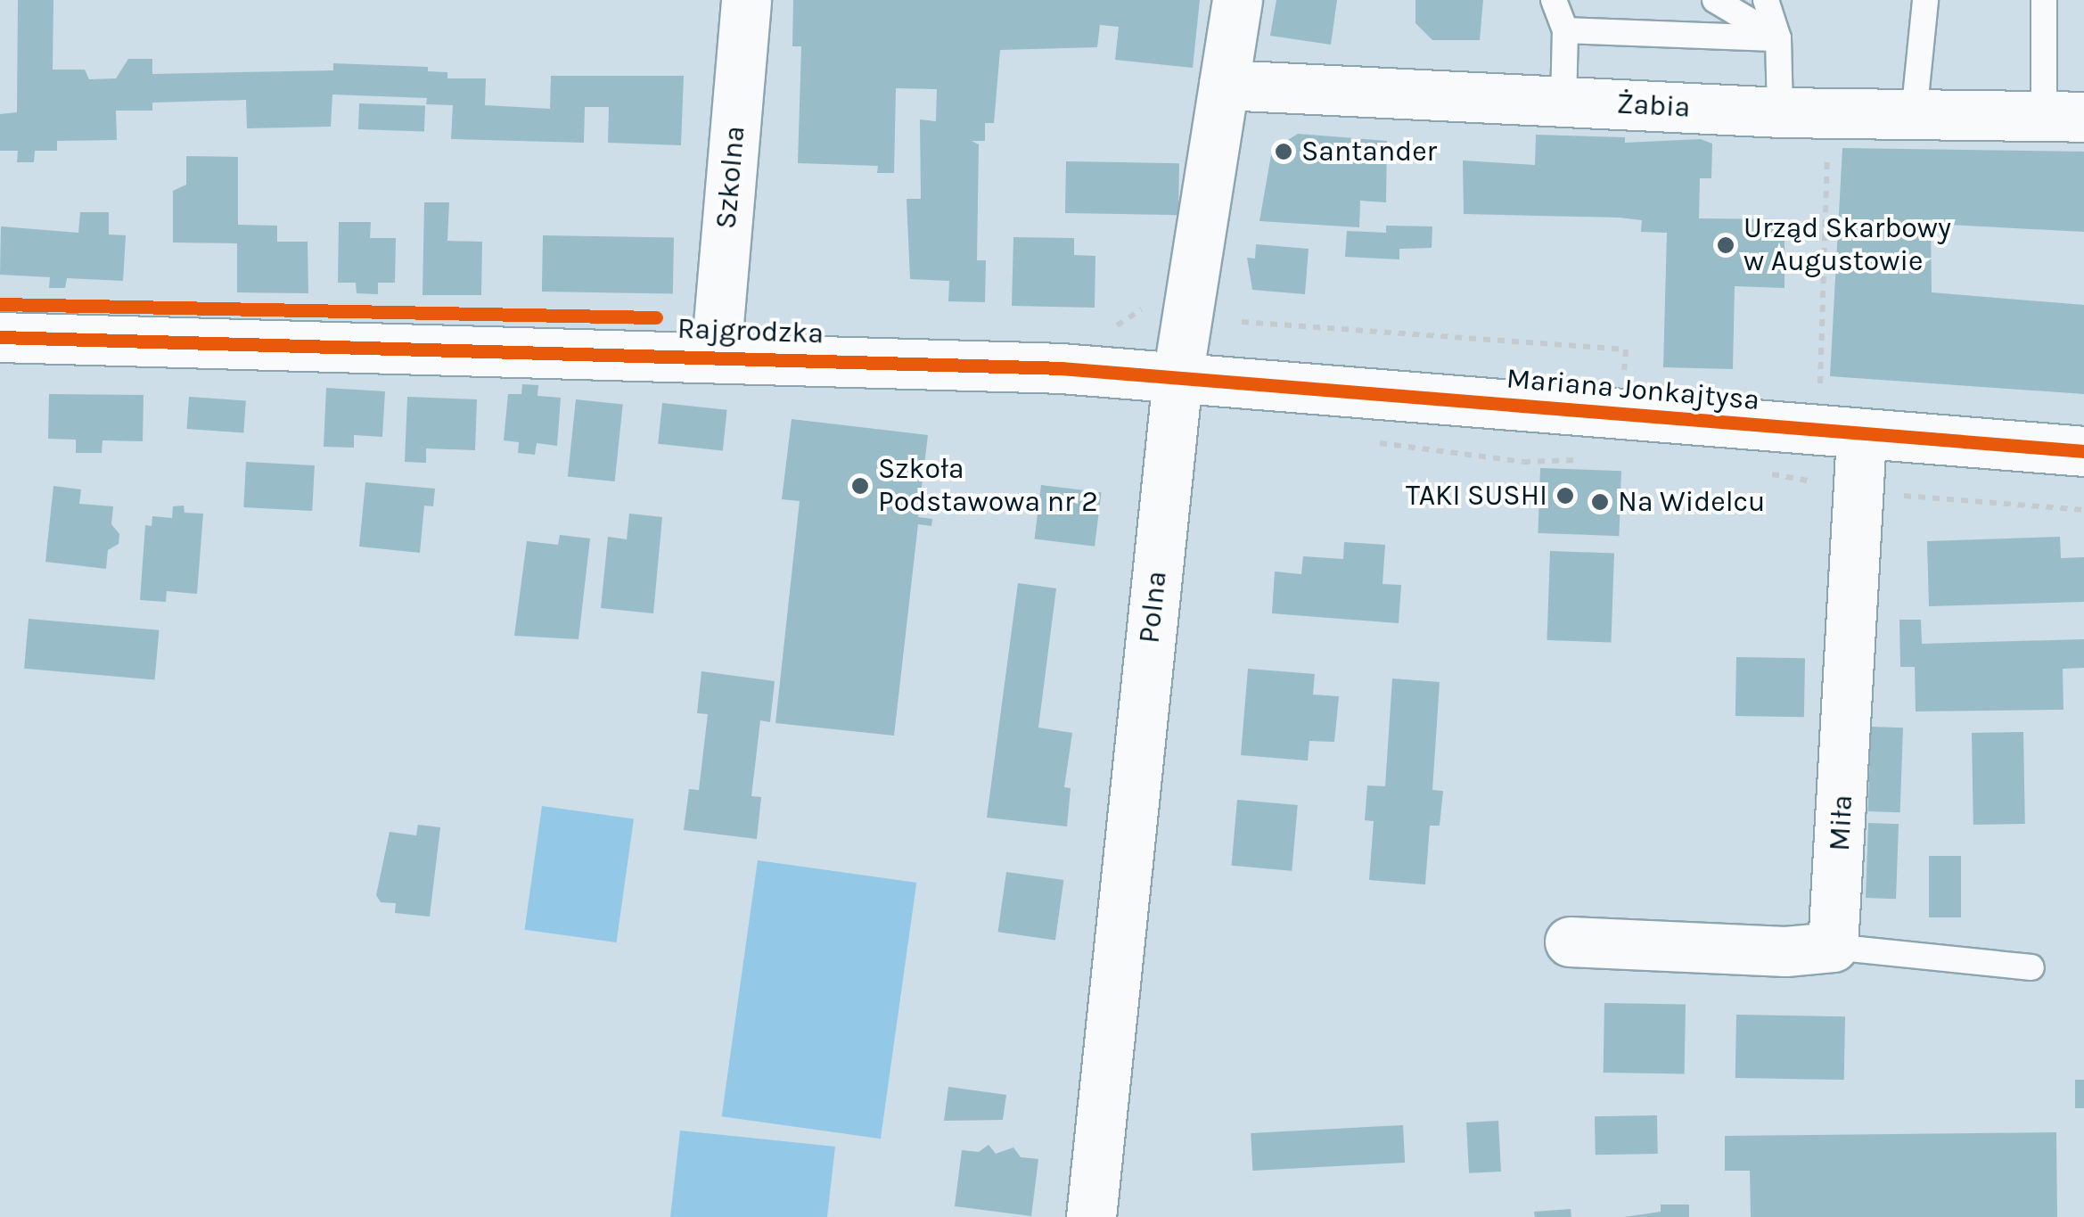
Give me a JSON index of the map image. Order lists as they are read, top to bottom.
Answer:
{
  "streets": {
    "street": [
      "Żabia",
      "Szkolna",
      "Rajgrodzka",
      "Mariana Jonkajtysa",
      "Polna",
      "Miła"
    ]
  },
  "crossings": [
    ["Żabia", "Polna"],
    ["Szkolna", "Rajgrodzka"],
    ["Rajgrodzka", "Mariana Jonkajtysa"],
    ["Rajgrodzka", "Polna"],
    ["Mariana Jonkajtysa", "Polna"],
    ["Mariana Jonkajtysa", "Miła"]
  ],
  "places": [
    "Santander",
    "Urząd Skarbowy w Augustowie",
    "Szkoła Podstawowa nr 2",
    "TAKI SUSHI",
    "Na Widelcu"
  ]
}
